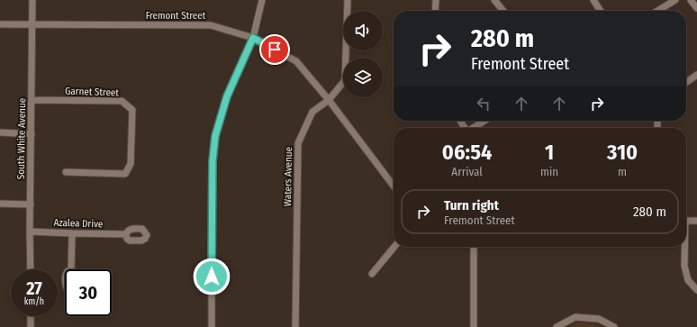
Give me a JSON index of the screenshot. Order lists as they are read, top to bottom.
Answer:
{
  "streets": {
    "street": [
      "Fremont Street",
      "Garnet Street",
      "South White Avenue",
      "Waters Avenue",
      "Azalea Drive"
    ]
  },
  "crossings": [
    ["Fremont Street", "South White Avenue"],
    ["Fremont Street", "Waters Avenue"],
    ["Garnet Street", "South White Avenue"],
    ["South White Avenue", "Azalea Drive"]
  ],
  "page": {
    "turn": ["280 m", "Fremont Street"],
    "eta": [
      "06:54",
      "Arrival",
      "1",
      "min",
      "310",
      "m"
    ],
    "list": [
      {
        "name": "Turn right",
        "note": "Fremont Street",
        "value": "280 m"
      }
    ],
    "speed": "27 km/h",
    "limit": "30"
  }
}
